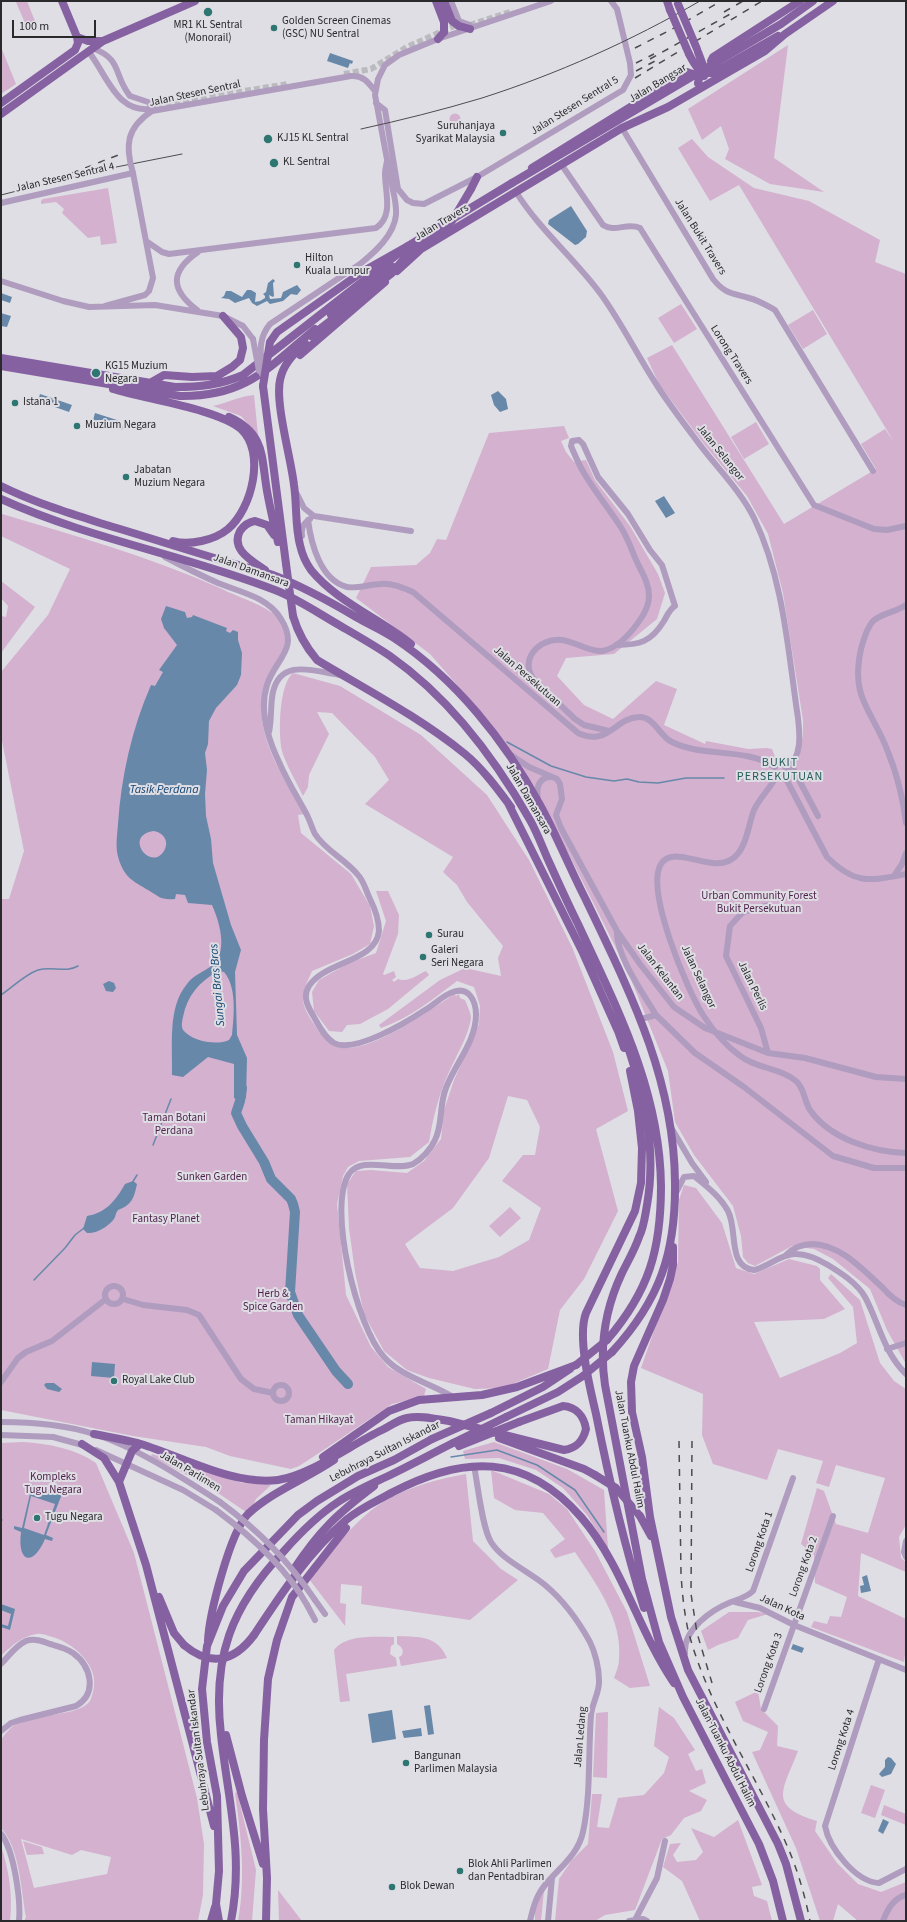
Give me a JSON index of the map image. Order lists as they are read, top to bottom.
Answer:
{
  "streets": {
    "main road": [
      "Jalan Bangsar",
      "Jalan Travers",
      "Jalan Damansara",
      "Jalan Tuanku Abdul Halim",
      "Lebuhraya Sultan Iskandar"
    ],
    "street": [
      "Jalan Stesen Sentral",
      "Jalan Stesen Sentral 5",
      "Jalan Stesen Sentral 4",
      "Jalan Bukit Travers",
      "Lorong Travers",
      "Jalan Selangor",
      "Jalan Persekutuan",
      "Jalan Kelantan",
      "Jalan Perlis",
      "Jalan Parlimen",
      "Lorong Kota 1",
      "Lorong Kota 2",
      "Jalan Kota",
      "Lorong Kota 3",
      "Jalan Ledang",
      "Lorong Kota 4"
    ]
  },
  "crossings": [
    ["Jalan Bangsar", "Jalan Travers"],
    ["Jalan Stesen Sentral", "Jalan Stesen Sentral 4"],
    ["Jalan Travers", "Jalan Bukit Travers"],
    ["Jalan Travers", "Lorong Travers"],
    ["Jalan Travers", "Jalan Selangor"],
    ["Jalan Selangor", "Jalan Persekutuan"],
    ["Jalan Selangor", "Jalan Kelantan"],
    ["Jalan Damansara", "Jalan Kelantan"],
    ["Jalan Damansara", "Jalan Tuanku Abdul Halim"],
    ["Jalan Damansara", "Lebuhraya Sultan Iskandar"],
    ["Jalan Kelantan", "Jalan Perlis"],
    ["Lorong Kota 1", "Jalan Kota"],
    ["Lorong Kota 2", "Jalan Kota"],
    ["Lorong Kota 2", "Lorong Kota 3"],
    ["Jalan Kota", "Lorong Kota 3"],
    ["Jalan Kota", "Lorong Kota 4"]
  ],
  "districts": ["BUKIT PERSEKUTUAN"],
  "water": ["Tasik Perdana", "Sungai Bras Bras"],
  "parks": [
    "Urban Community Forest Bukit Persekutuan",
    "Taman Botani Perdana",
    "Sunken Garden",
    "Fantasy Planet",
    "Herb & Spice Garden",
    "Taman Hikayat",
    "Kompleks Tugu Negara"
  ],
  "places": [
    "MR1 KL Sentral (Monorail)",
    "Golden Screen Cinemas (GSC) NU Sentral",
    "Suruhanjaya Syarikat Malaysia",
    "KJ15 KL Sentral",
    "KL Sentral",
    "Hilton Kuala Lumpur",
    "KG15 Muzium Negara",
    "Istana 1",
    "Muzium Negara",
    "Jabatan Muzium Negara",
    "Surau",
    "Galeri Seri Negara",
    "Royal Lake Club",
    "Tugu Negara",
    "Bangunan Parlimen Malaysia",
    "Blok Ahli Parlimen dan Pentadbiran",
    "Blok Dewan"
  ],
  "scale_bar": "100 m"
}
